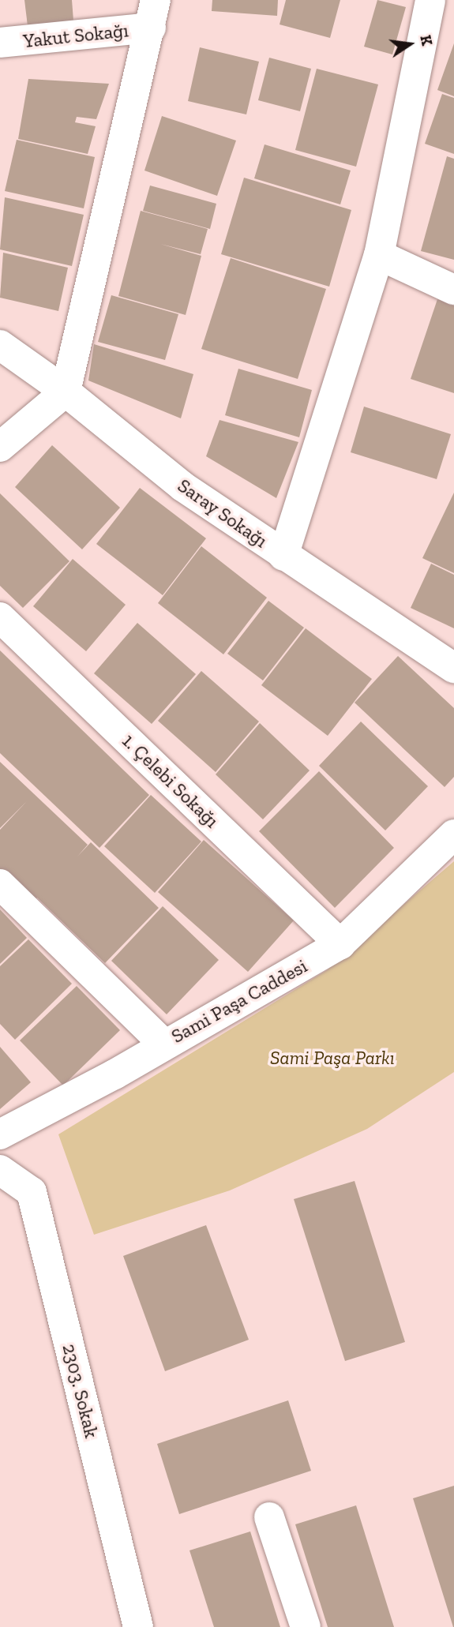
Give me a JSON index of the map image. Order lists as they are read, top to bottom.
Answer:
{
  "streets": {
    "street": [
      "Yakut Sokağı",
      "Saray Sokağı",
      "1. Çelebi Sokağı",
      "Sami Paşa Caddesi",
      "2303. Sokak"
    ]
  },
  "crossings": [
    ["1. Çelebi Sokağı", "Sami Paşa Caddesi"]
  ],
  "parks": ["Sami Paşa Parkı"],
  "north": "right"
}
